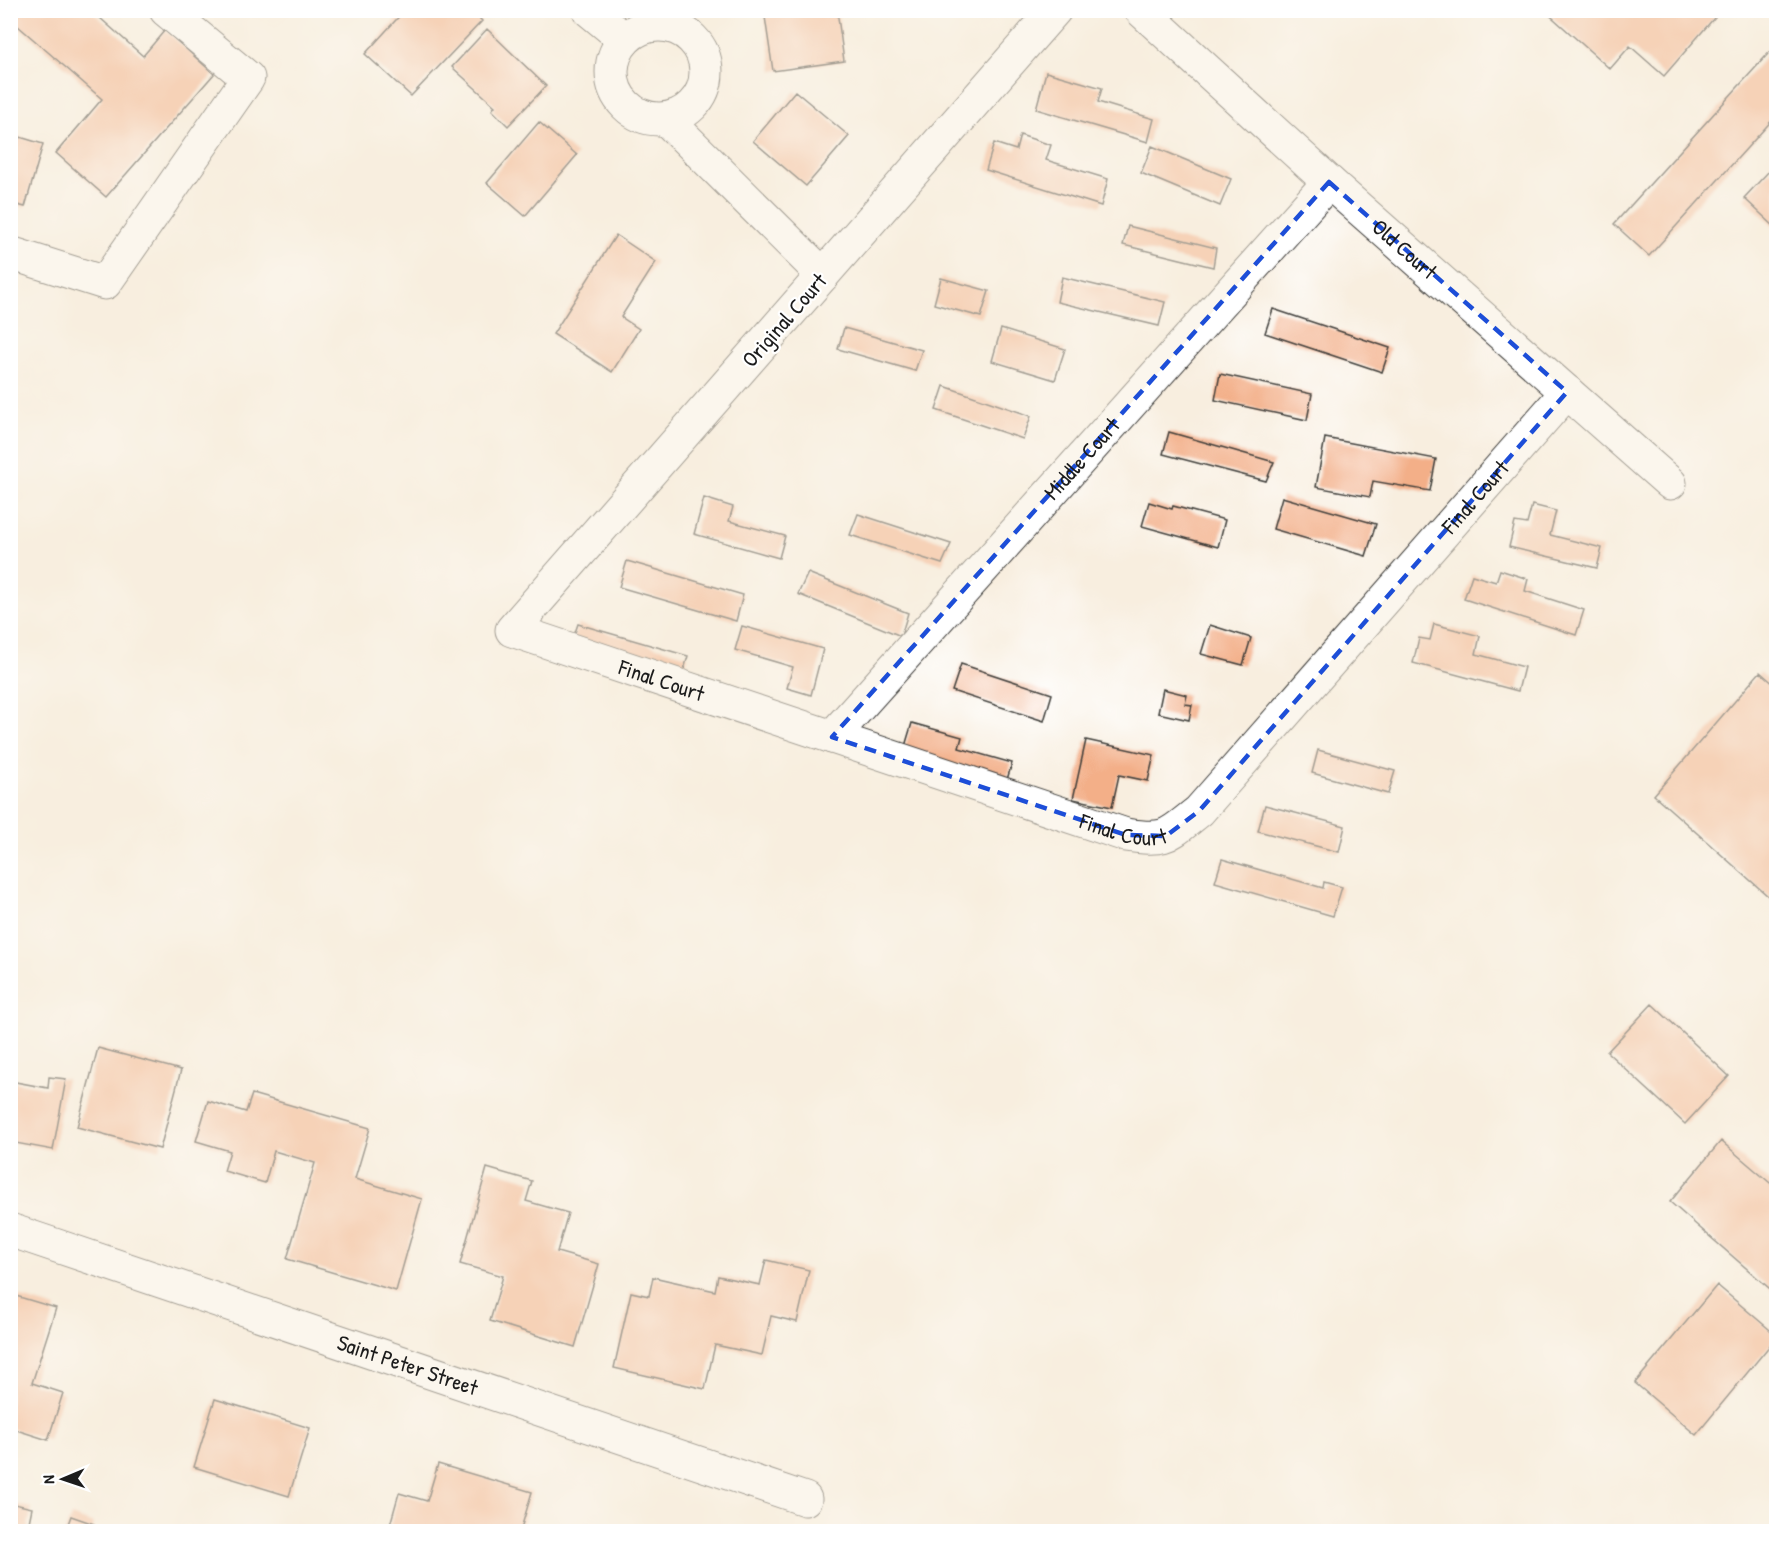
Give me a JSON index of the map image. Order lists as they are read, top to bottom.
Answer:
{
  "streets": {
    "street": [
      "Old Court",
      "Original Court",
      "Middle Court",
      "Final Court",
      "Saint Peter Street"
    ]
  },
  "crossings": [
    ["Old Court", "Middle Court"],
    ["Old Court", "Final Court"],
    ["Original Court", "Final Court"],
    ["Middle Court", "Final Court"]
  ],
  "north": "left"
}
